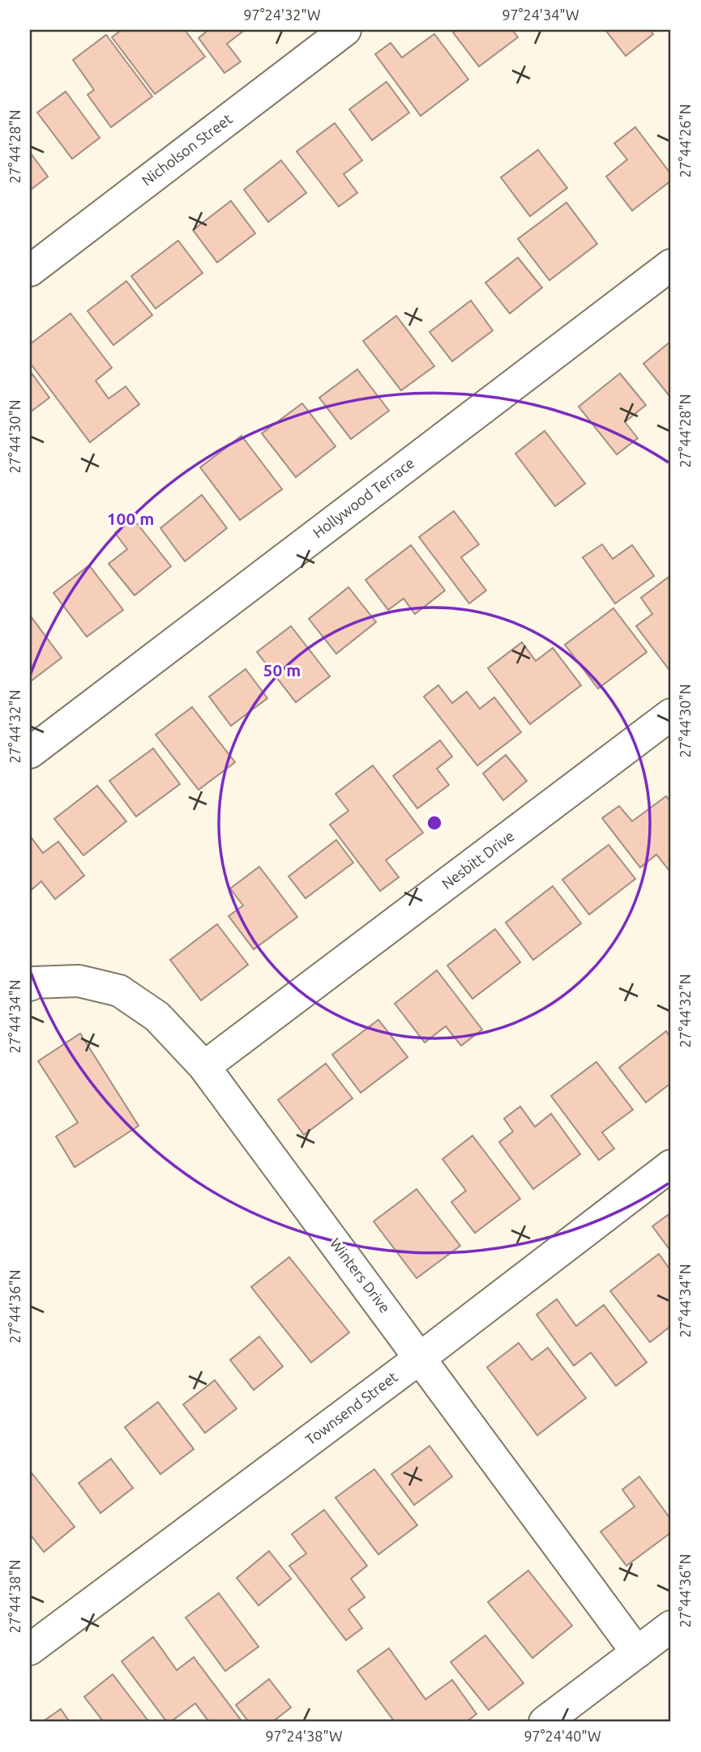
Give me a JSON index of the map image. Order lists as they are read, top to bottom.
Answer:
{
  "streets": {
    "street": [
      "Nicholson Street",
      "Hollywood Terrace",
      "Nesbitt Drive",
      "Winters Drive",
      "Townsend Street"
    ]
  },
  "crossings": [
    ["Nesbitt Drive", "Winters Drive"],
    ["Winters Drive", "Townsend Street"]
  ],
  "coordinates": [
    "97°24'32\"W",
    "97°24'34\"W",
    "27°44'26\"N",
    "27°44'28\"N",
    "27°44'30\"N",
    "27°44'32\"N",
    "27°44'34\"N",
    "27°44'36\"N",
    "27°44'38\"N",
    "97°24'38\"W",
    "97°24'40\"W"
  ],
  "rings": ["100 m", "50 m"]
}
